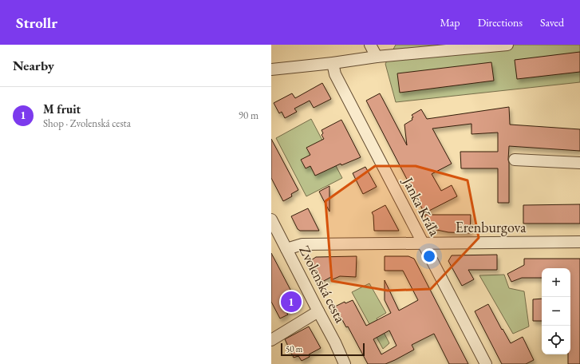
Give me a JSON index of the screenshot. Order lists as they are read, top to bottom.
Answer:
{
  "streets": {
    "street": ["Janka Kráľa", "Erenburgova", "Zvolenská cesta"]
  },
  "crossings": [
    ["Janka Kráľa", "Erenburgova"],
    ["Erenburgova", "Zvolenská cesta"]
  ],
  "scale_bar": "50 m",
  "page": {
    "header": "Strollr",
    "nav": ["Map", "Directions", "Saved"],
    "heading": "Nearby",
    "list": [
      {
        "mark": "1",
        "name": "M fruit",
        "note": "Shop · Zvolenská cesta",
        "value": "90 m"
      }
    ],
    "map_buttons": ["+", "−"],
    "pins": "1",
    "scale": "50 m"
  }
}
